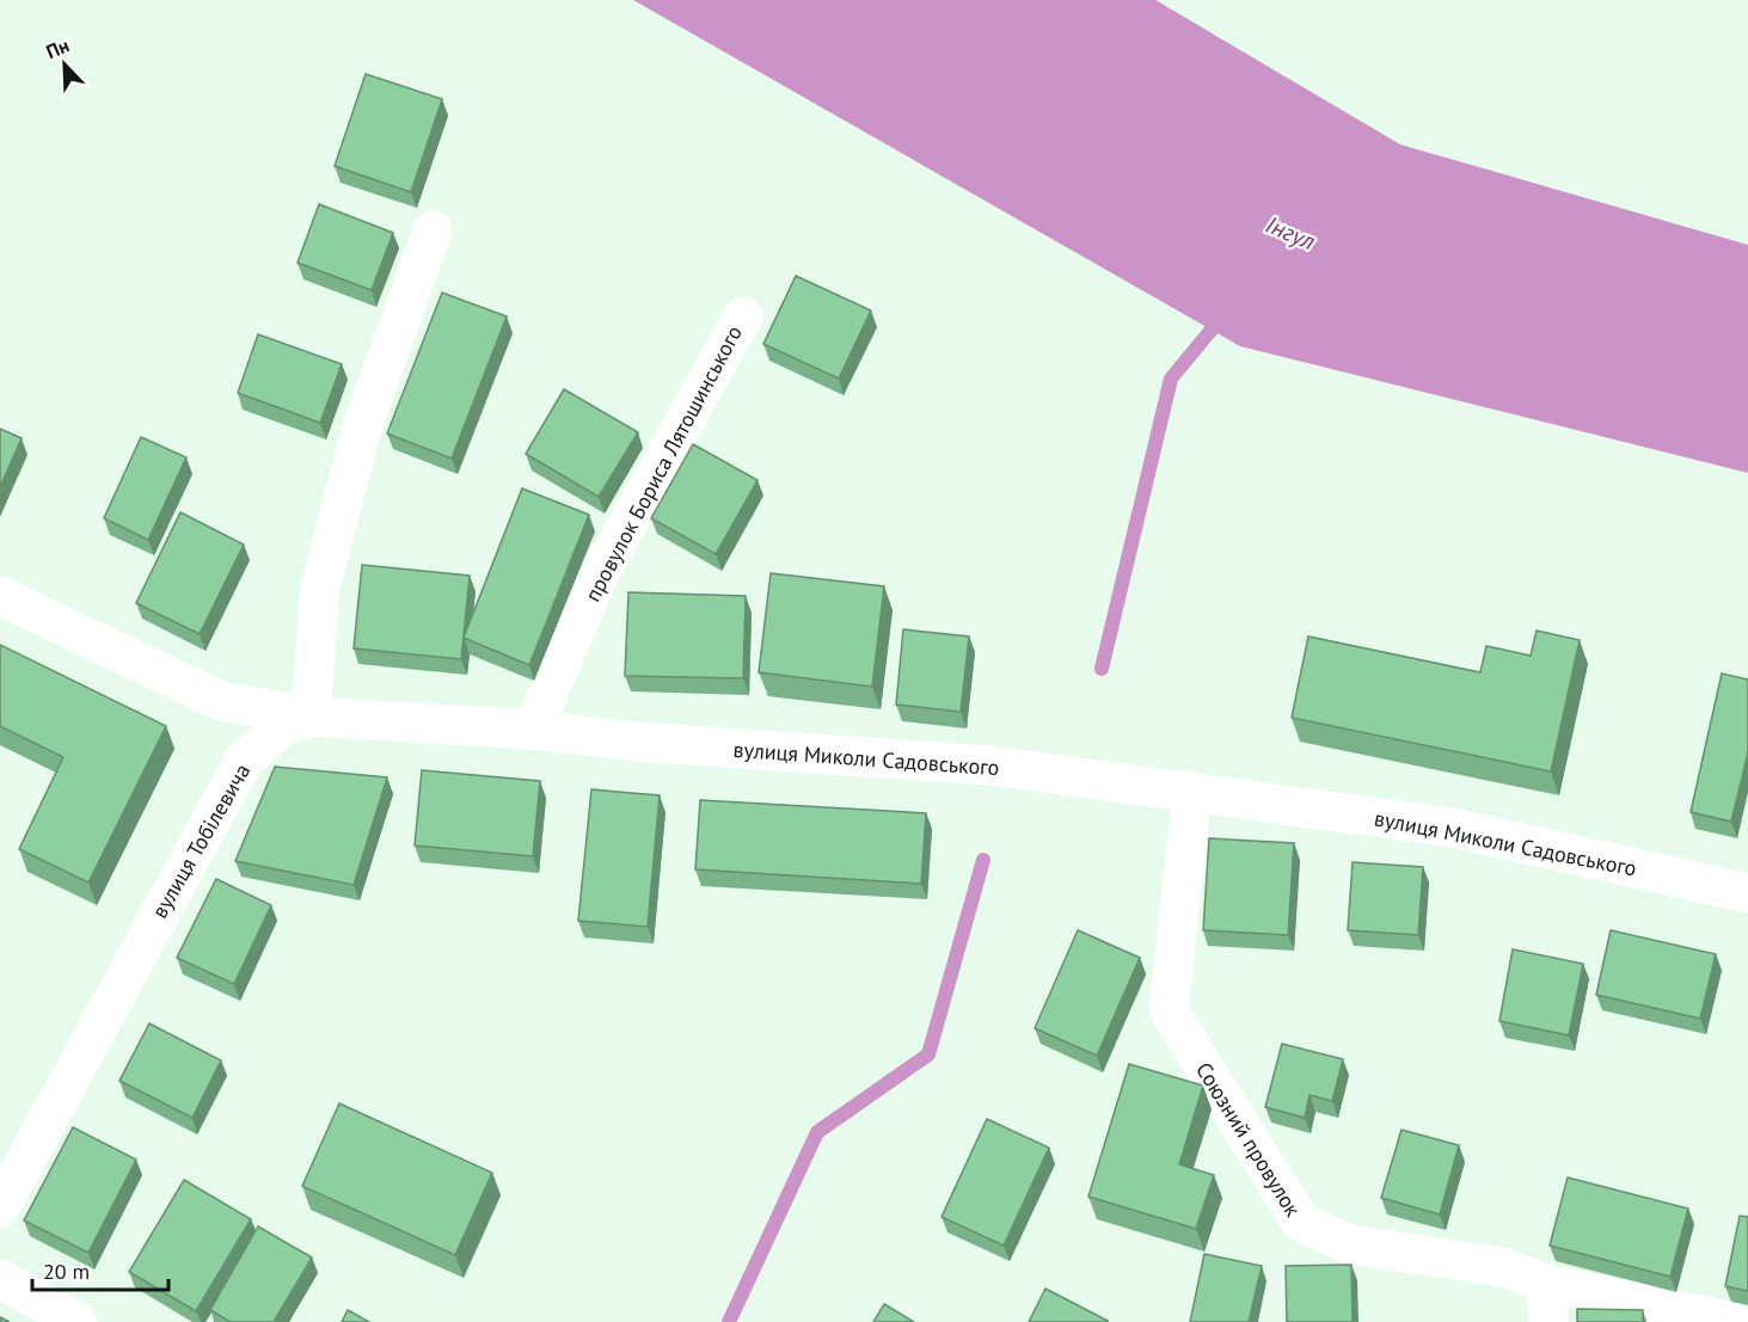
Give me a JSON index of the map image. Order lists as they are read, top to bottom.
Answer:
{
  "streets": {
    "street": [
      "провулок Бориса Лятошинського",
      "вулиця Миколи Садовського",
      "вулиця Тобілевича",
      "Союзний провулок"
    ]
  },
  "crossings": [
    ["провулок Бориса Лятошинського", "вулиця Миколи Садовського"],
    ["вулиця Миколи Садовського", "вулиця Тобілевича"],
    ["вулиця Миколи Садовського", "Союзний провулок"]
  ],
  "water": ["Інгул"],
  "scale_bar": "20 m",
  "north": "top left"
}
